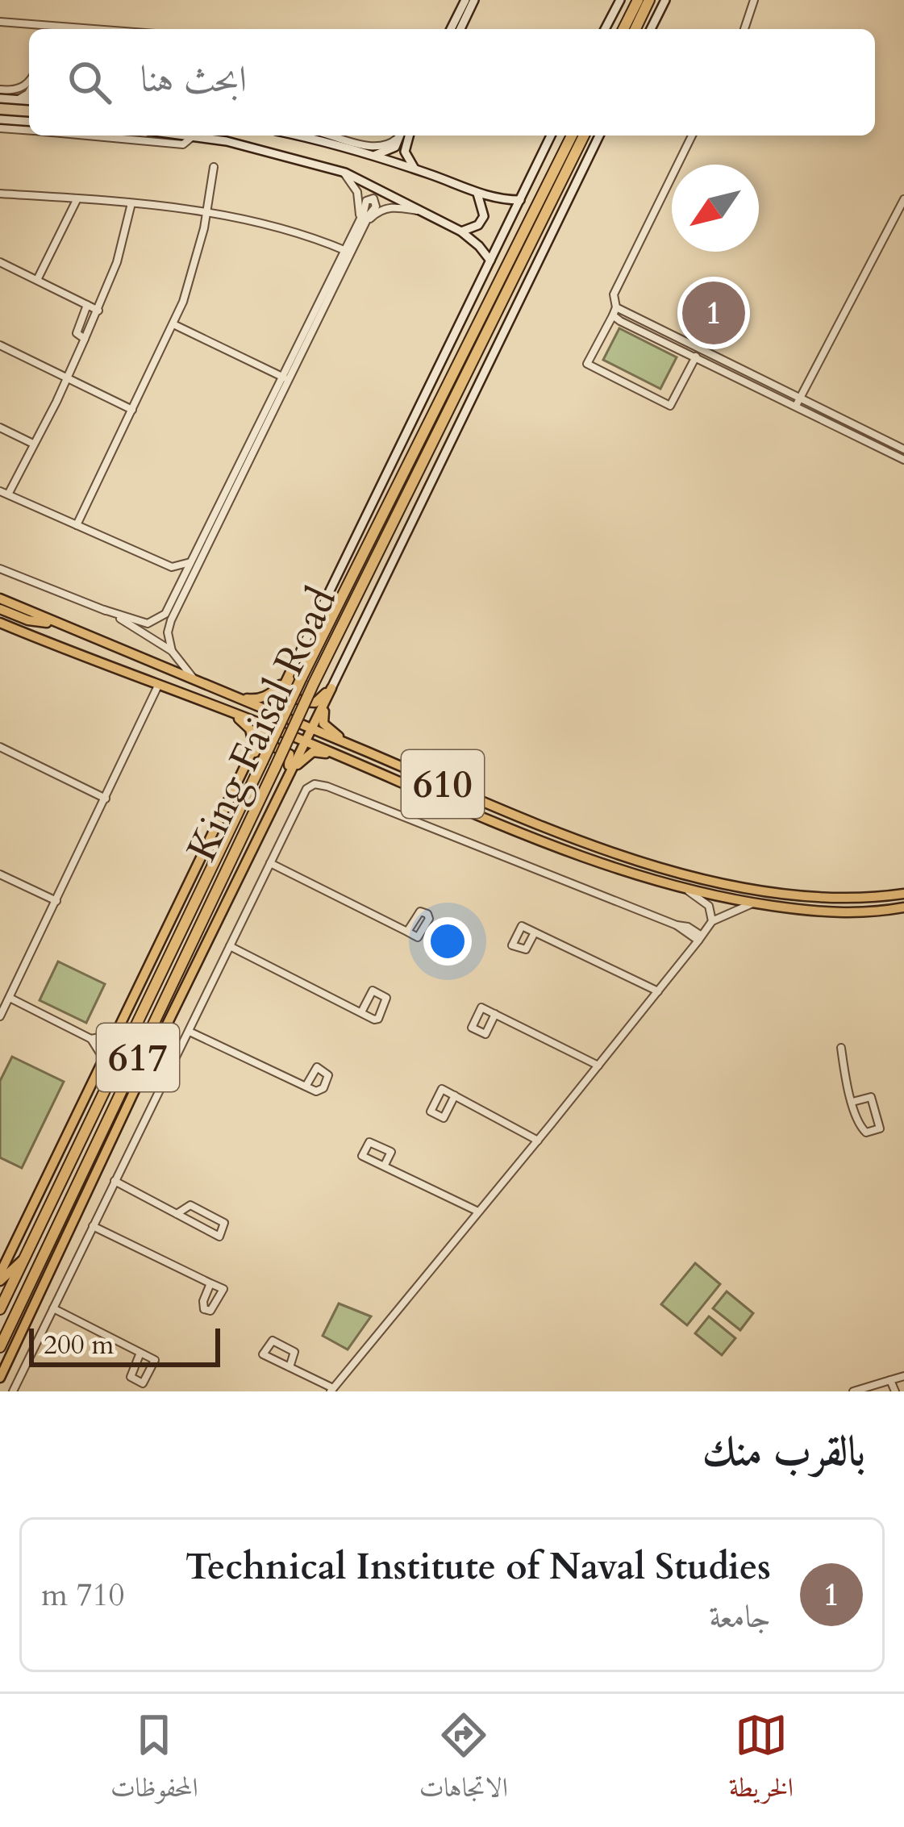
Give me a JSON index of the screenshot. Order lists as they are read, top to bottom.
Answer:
{
  "streets": {
    "highway": ["King Faisal Road", "617"],
    "main road": ["610"]
  },
  "scale_bar": "200 m",
  "north": "bottom left",
  "page": {
    "search": "ابحث هنا",
    "pins": "1",
    "scale": "200 m",
    "heading": "بالقرب منك",
    "list": [
      {
        "mark": "1",
        "name": "Technical Institute of Naval Studies",
        "note": "جامعة",
        "value": "710 m"
      }
    ],
    "nav": ["الخريطة", "الاتجاهات", "المحفوظات"]
  }
}
